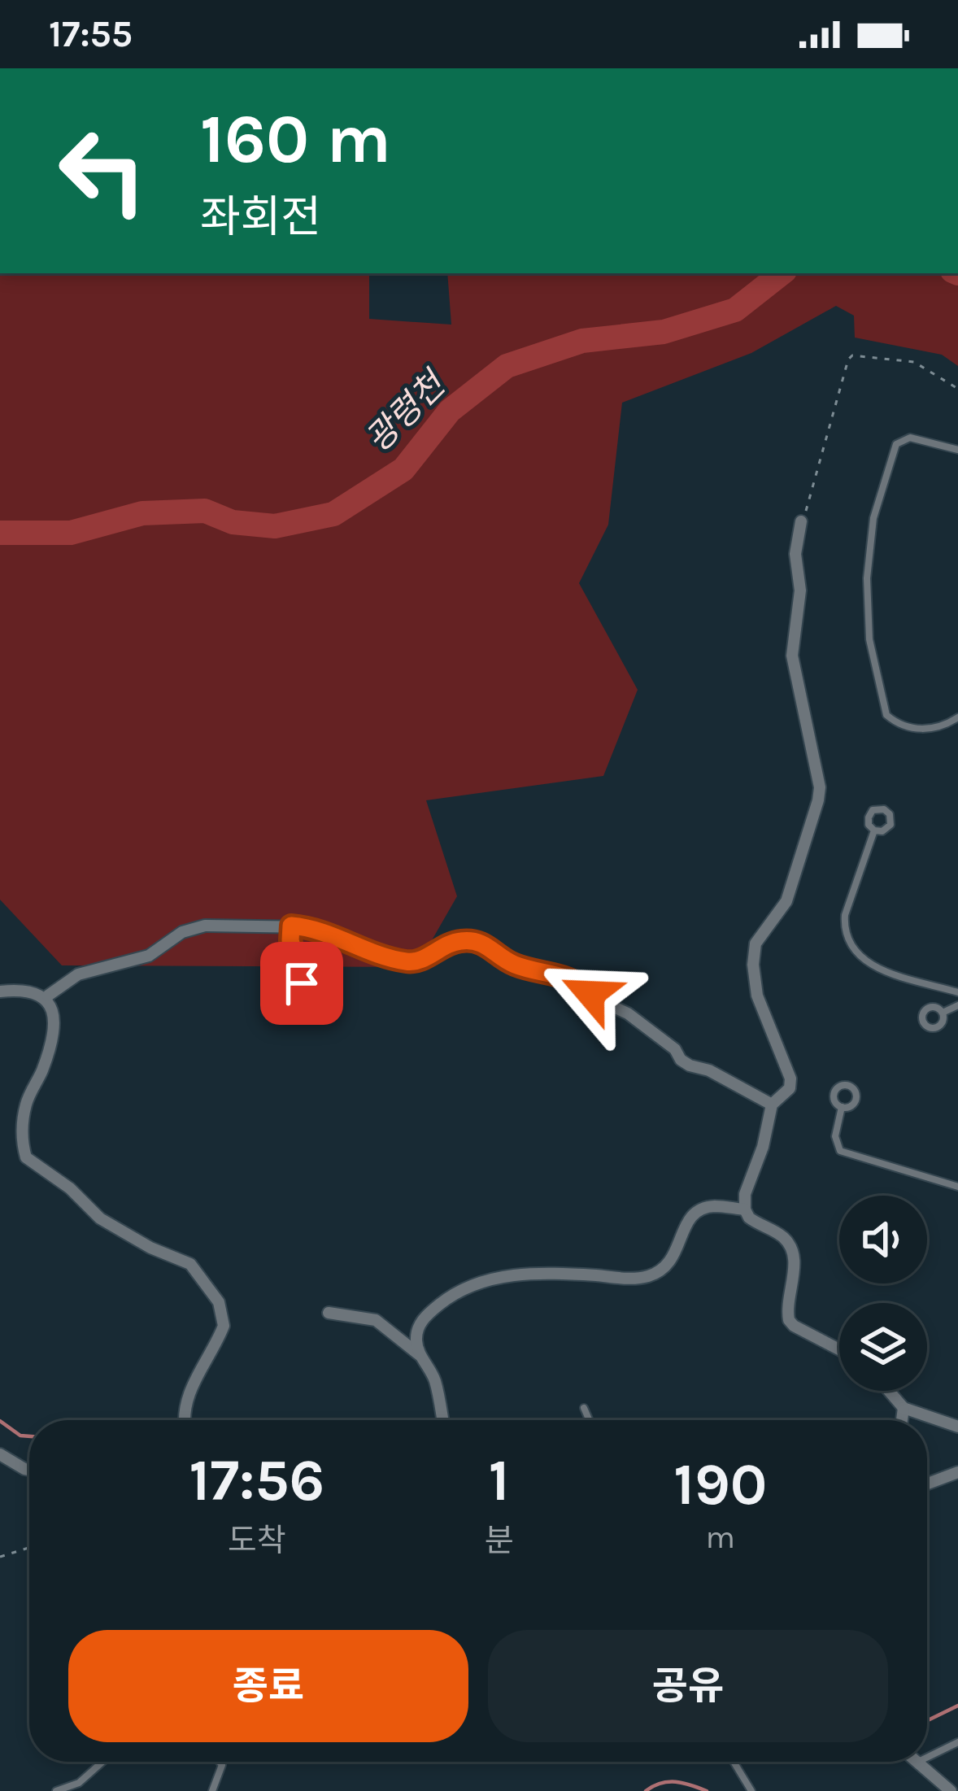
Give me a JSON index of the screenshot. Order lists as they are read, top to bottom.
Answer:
{
  "water": ["광령천"],
  "page": {
    "status": "17:55",
    "turn": ["160 m", "좌회전"],
    "eta": [
      "17:56",
      "도착",
      "1",
      "분",
      "190",
      "m"
    ],
    "buttons": ["종료", "공유"]
  }
}
